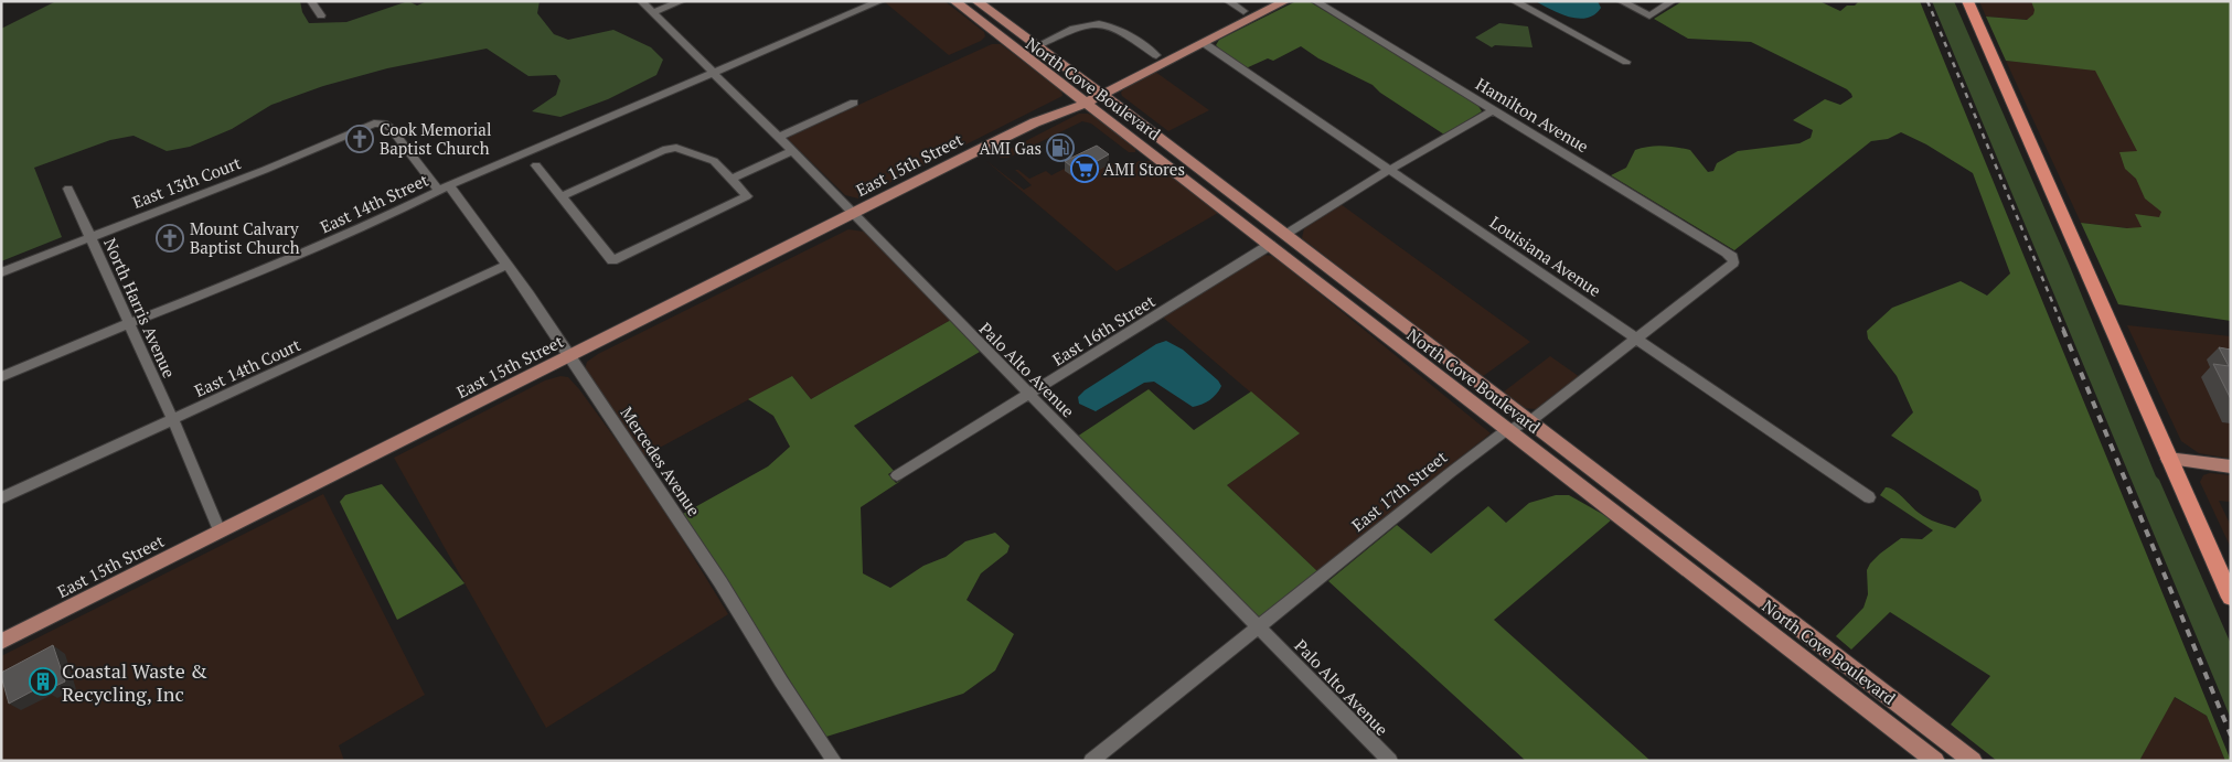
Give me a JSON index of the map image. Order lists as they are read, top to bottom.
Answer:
{
  "streets": {
    "main road": ["North Cove Boulevard", "East 15th Street"],
    "street": [
      "Hamilton Avenue",
      "East 13th Court",
      "East 14th Street",
      "Louisiana Avenue",
      "North Harris Avenue",
      "East 16th Street",
      "East 14th Court",
      "Palo Alto Avenue",
      "Mercedes Avenue",
      "East 17th Street"
    ]
  },
  "crossings": [
    ["North Cove Boulevard", "East 15th Street"],
    ["North Cove Boulevard", "East 16th Street"],
    ["North Cove Boulevard", "East 17th Street"],
    ["Hamilton Avenue", "East 17th Street"],
    ["East 15th Street", "Louisiana Avenue"],
    ["East 15th Street", "North Harris Avenue"],
    ["East 15th Street", "Palo Alto Avenue"],
    ["East 15th Street", "Mercedes Avenue"],
    ["East 13th Court", "North Harris Avenue"],
    ["East 13th Court", "Mercedes Avenue"],
    ["East 14th Street", "North Harris Avenue"],
    ["East 14th Street", "Palo Alto Avenue"],
    ["East 14th Street", "Mercedes Avenue"],
    ["Louisiana Avenue", "East 17th Street"],
    ["North Harris Avenue", "East 14th Court"],
    ["East 16th Street", "Palo Alto Avenue"],
    ["East 14th Court", "Mercedes Avenue"],
    ["Palo Alto Avenue", "East 17th Street"]
  ],
  "places": {
    "church": ["Cook Memorial Baptist Church", "Mount Calvary Baptist Church"],
    "fuel station": ["AMI Gas"],
    "supermarket": ["AMI Stores"],
    "building": ["Coastal Waste & Recycling, Inc"]
  }
}
